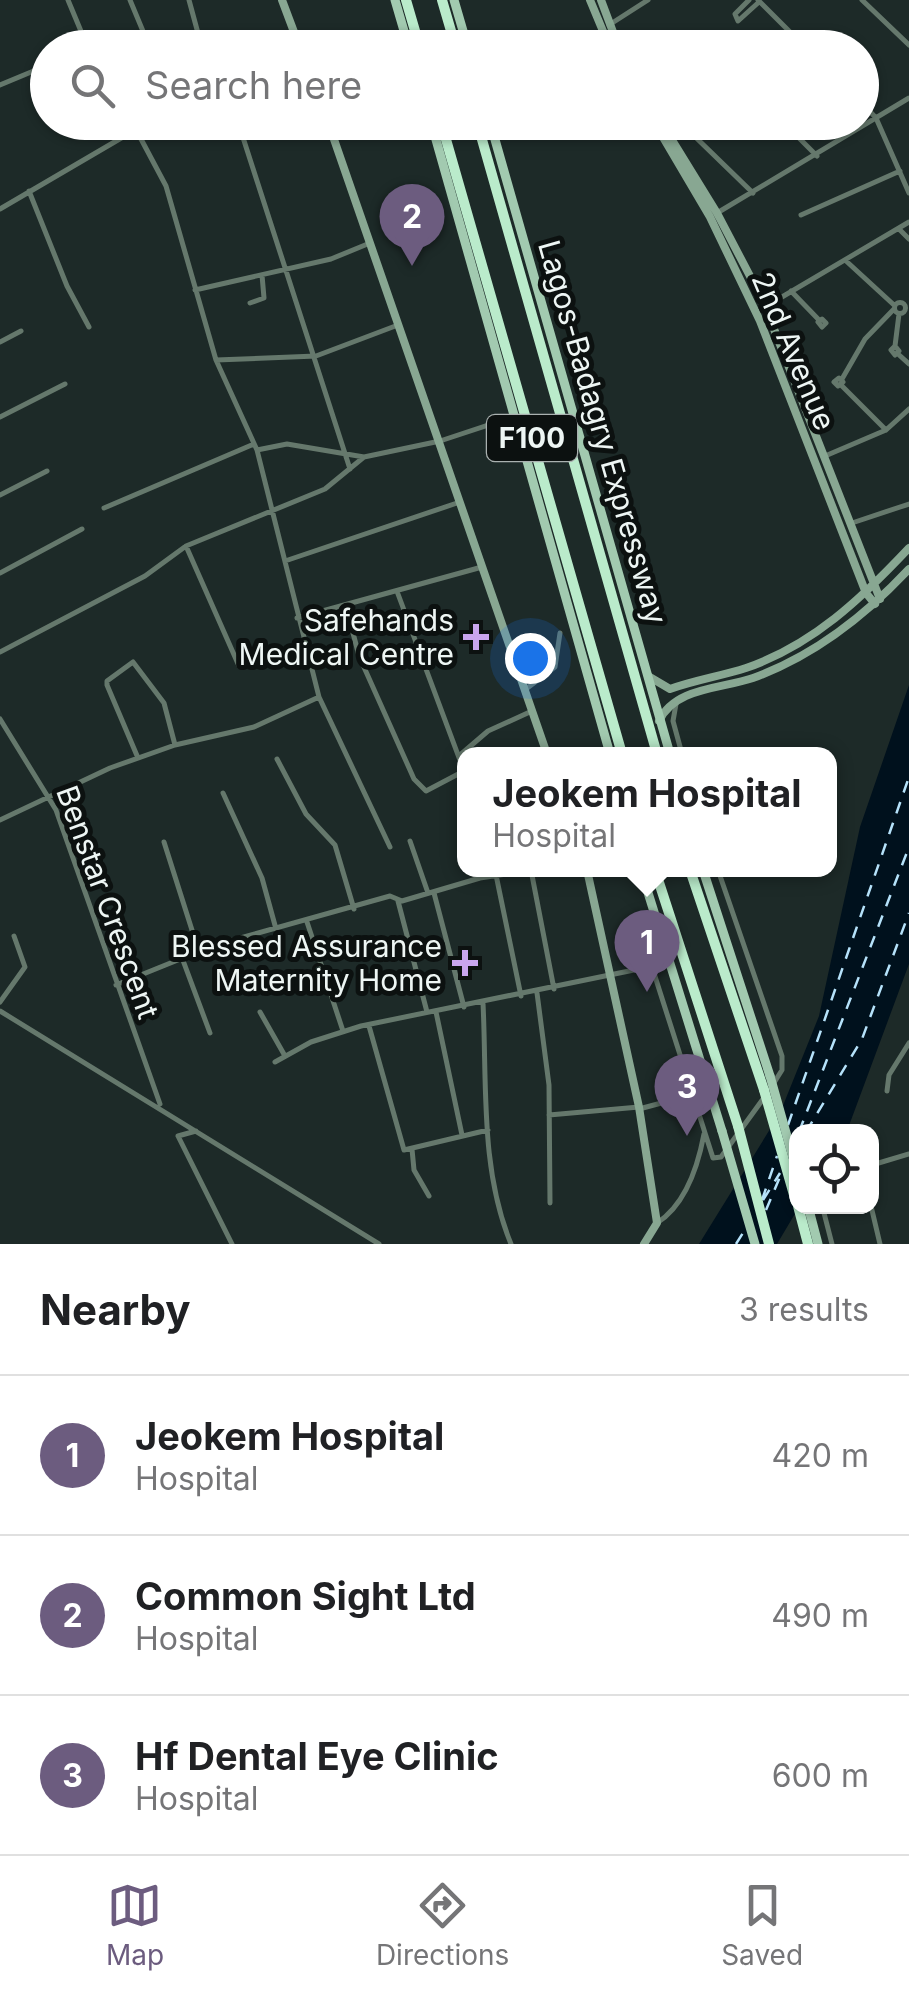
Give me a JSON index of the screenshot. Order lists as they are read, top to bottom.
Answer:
{
  "streets": {
    "highway": ["Lagos-Badagry Expressway", "F100"],
    "main road": ["2nd Avenue"],
    "street": ["Benstar Crescent"]
  },
  "places": {
    "health": ["Safehands Medical Centre", "Blessed Assurance Maternity Home"]
  },
  "page": {
    "search": "Search here",
    "pins": ["2", "1", "3"],
    "popup": ["Jeokem Hospital", "Hospital"],
    "heading": ["Nearby", "3 results"],
    "list": [
      {
        "mark": "1",
        "name": "Jeokem Hospital",
        "note": "Hospital",
        "value": "420 m"
      },
      {
        "mark": "2",
        "name": "Common Sight Ltd",
        "note": "Hospital",
        "value": "490 m"
      },
      {
        "mark": "3",
        "name": "Hf Dental Eye Clinic",
        "note": "Hospital",
        "value": "600 m"
      }
    ],
    "nav": ["Map", "Directions", "Saved"]
  }
}
